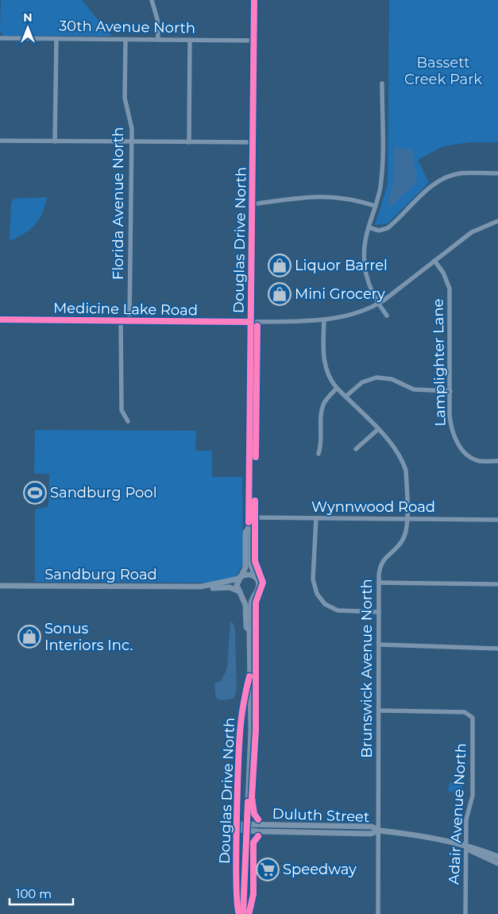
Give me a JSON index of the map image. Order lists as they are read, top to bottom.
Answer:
{
  "streets": {
    "street": [
      "30th Avenue North",
      "Florida Avenue North",
      "Douglas Drive North",
      "Medicine Lake Road",
      "Lamplighter Lane",
      "Wynnwood Road",
      "Sandburg Road",
      "Brunswick Avenue North",
      "Adair Avenue North",
      "Duluth Street"
    ]
  },
  "crossings": [
    ["30th Avenue North", "Florida Avenue North"],
    ["30th Avenue North", "Douglas Drive North"],
    ["Florida Avenue North", "Medicine Lake Road"],
    ["Douglas Drive North", "Medicine Lake Road"],
    ["Douglas Drive North", "Wynnwood Road"],
    ["Douglas Drive North", "Sandburg Road"],
    ["Douglas Drive North", "Duluth Street"],
    ["Medicine Lake Road", "Lamplighter Lane"],
    ["Medicine Lake Road", "Brunswick Avenue North"],
    ["Wynnwood Road", "Brunswick Avenue North"],
    ["Brunswick Avenue North", "Adair Avenue North"],
    ["Brunswick Avenue North", "Duluth Street"],
    ["Adair Avenue North", "Duluth Street"]
  ],
  "parks": ["Bassett Creek Park"],
  "places": {
    "shop": ["Liquor Barrel", "Mini Grocery", "Sonus Interiors Inc."],
    "sports": ["Sandburg Pool"],
    "supermarket": ["Speedway"]
  },
  "scale_bar": "100 m",
  "north": "top"
}
